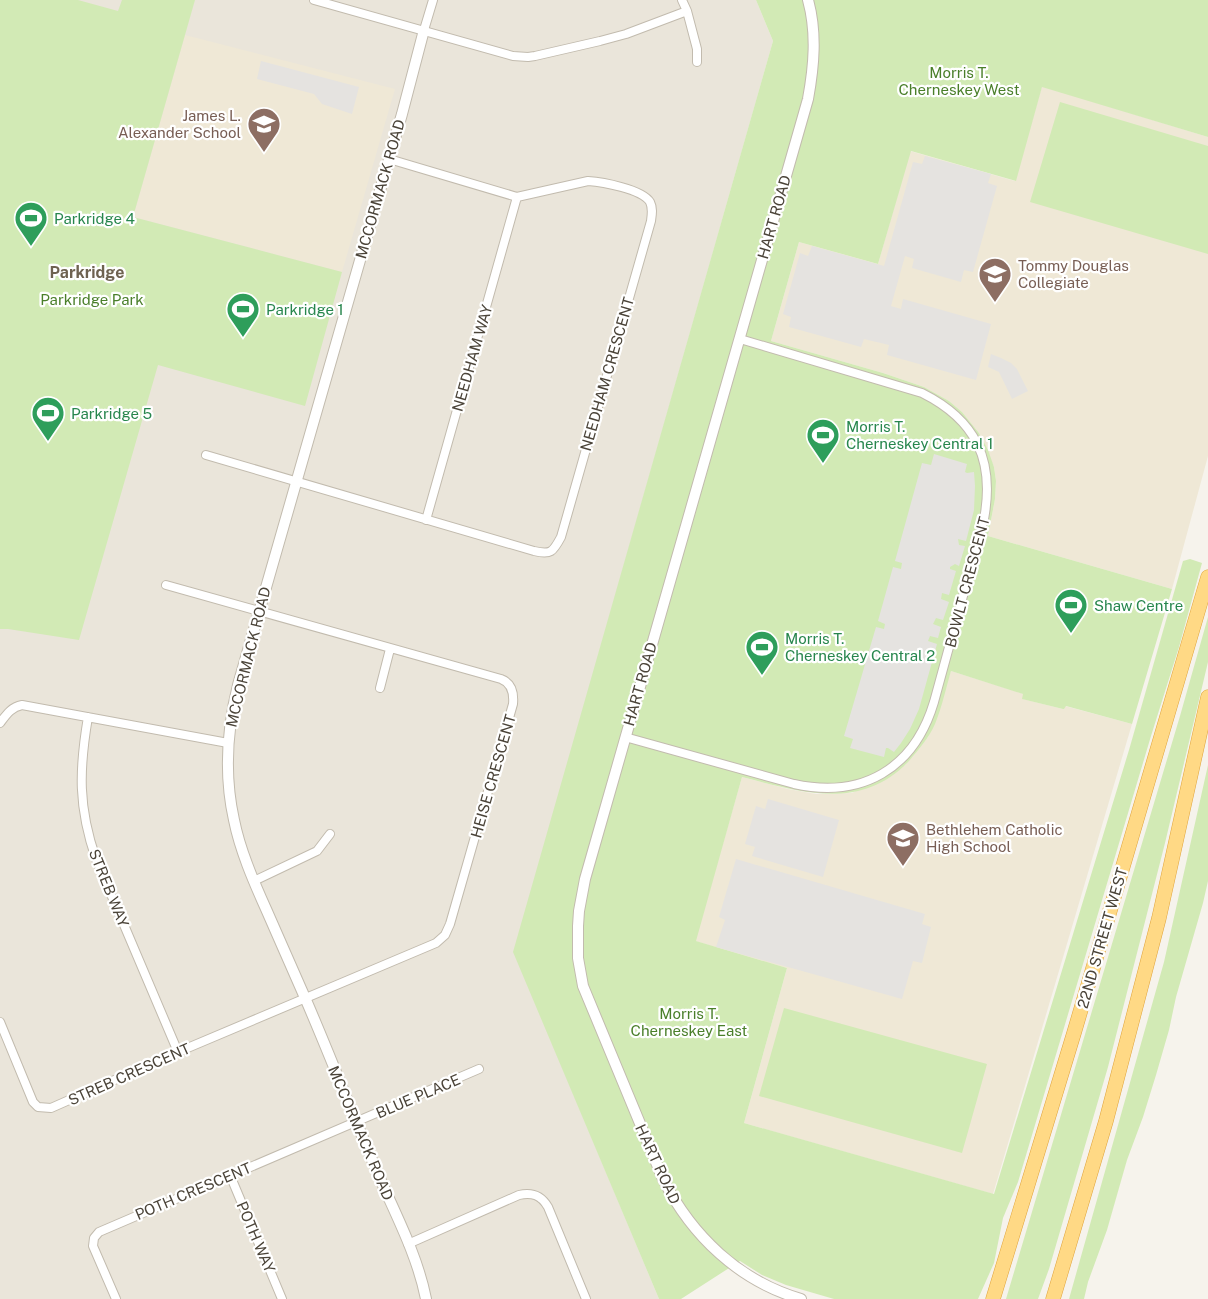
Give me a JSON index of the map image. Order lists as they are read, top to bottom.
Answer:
{
  "streets": {
    "highway": ["22ND STREET WEST"],
    "street": [
      "MCCORMACK ROAD",
      "HART ROAD",
      "NEEDHAM WAY",
      "NEEDHAM CRESCENT",
      "BOWLT CRESCENT",
      "HEISE CRESCENT",
      "STREB WAY",
      "STREB CRESCENT",
      "BLUE PLACE",
      "POTH CRESCENT",
      "POTH WAY"
    ]
  },
  "crossings": [
    ["MCCORMACK ROAD", "NEEDHAM CRESCENT"],
    ["MCCORMACK ROAD", "HEISE CRESCENT"],
    ["MCCORMACK ROAD", "STREB CRESCENT"],
    ["MCCORMACK ROAD", "BLUE PLACE"],
    ["MCCORMACK ROAD", "POTH CRESCENT"],
    ["HART ROAD", "BOWLT CRESCENT"],
    ["NEEDHAM WAY", "NEEDHAM CRESCENT"],
    ["HEISE CRESCENT", "STREB CRESCENT"],
    ["STREB WAY", "STREB CRESCENT"],
    ["BLUE PLACE", "POTH CRESCENT"],
    ["POTH CRESCENT", "POTH WAY"]
  ],
  "districts": ["Parkridge"],
  "parks": ["Morris T. Cherneskey West", "Parkridge Park", "Morris T. Cherneskey East"],
  "places": {
    "school or university": ["James L. Alexander School", "Tommy Douglas Collegiate", "Bethlehem Catholic High School"],
    "sports": [
      "Parkridge 4",
      "Parkridge 1",
      "Parkridge 5",
      "Morris T. Cherneskey Central 1",
      "Shaw Centre",
      "Morris T. Cherneskey Central 2"
    ]
  }
}
